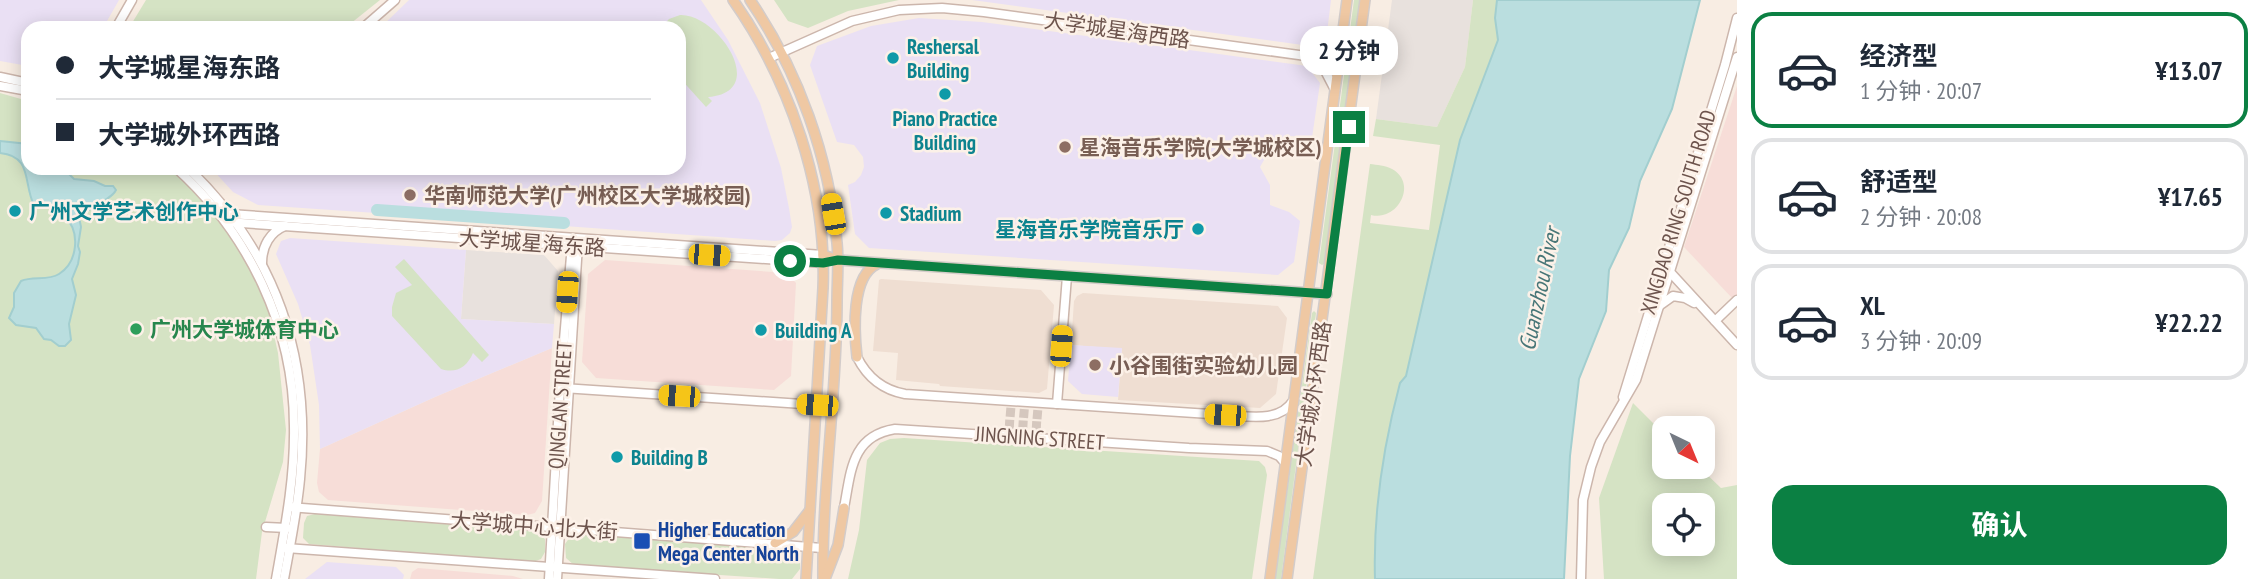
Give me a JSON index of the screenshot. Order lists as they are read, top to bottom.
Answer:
{
  "streets": {
    "main road": [
      "大学城星海西路",
      "XINGDAO RING SOUTH ROAD",
      "大学城星海东路",
      "大学城外环西路",
      "QINGLAN STREET",
      "JINGNING STREET",
      "大学城中心北大街"
    ]
  },
  "crossings": [
    ["大学城星海东路", "大学城外环西路"],
    ["大学城星海东路", "QINGLAN STREET"],
    ["大学城外环西路", "JINGNING STREET"],
    ["QINGLAN STREET", "大学城中心北大街"]
  ],
  "water": ["Guanzhou River"],
  "places": {
    "other": [
      "Reshersal Building",
      "Piano Practice Building",
      "星海音乐学院(大学城校区)",
      "华南师范大学(广州校区大学城校园)",
      "广州文学艺术创作中心",
      "Stadium",
      "星海音乐学院音乐厅",
      "广州大学城体育中心",
      "Building A",
      "小谷围街实验幼儿园",
      "Building B"
    ],
    "transit": ["Higher Education Mega Center North"]
  },
  "north": "bottom right",
  "page": {
    "list": [
      {
        "name": "经济型",
        "note": "1 分钟 · 20:07",
        "value": "¥13.07"
      },
      {
        "name": "舒适型",
        "note": "2 分钟 · 20:08",
        "value": "¥17.65"
      },
      {
        "name": "XL",
        "note": "3 分钟 · 20:09",
        "value": "¥22.22"
      }
    ],
    "banner": ["大学城星海东路", "大学城外环西路"],
    "bubble": "2 分钟",
    "buttons": "确认"
  }
}
